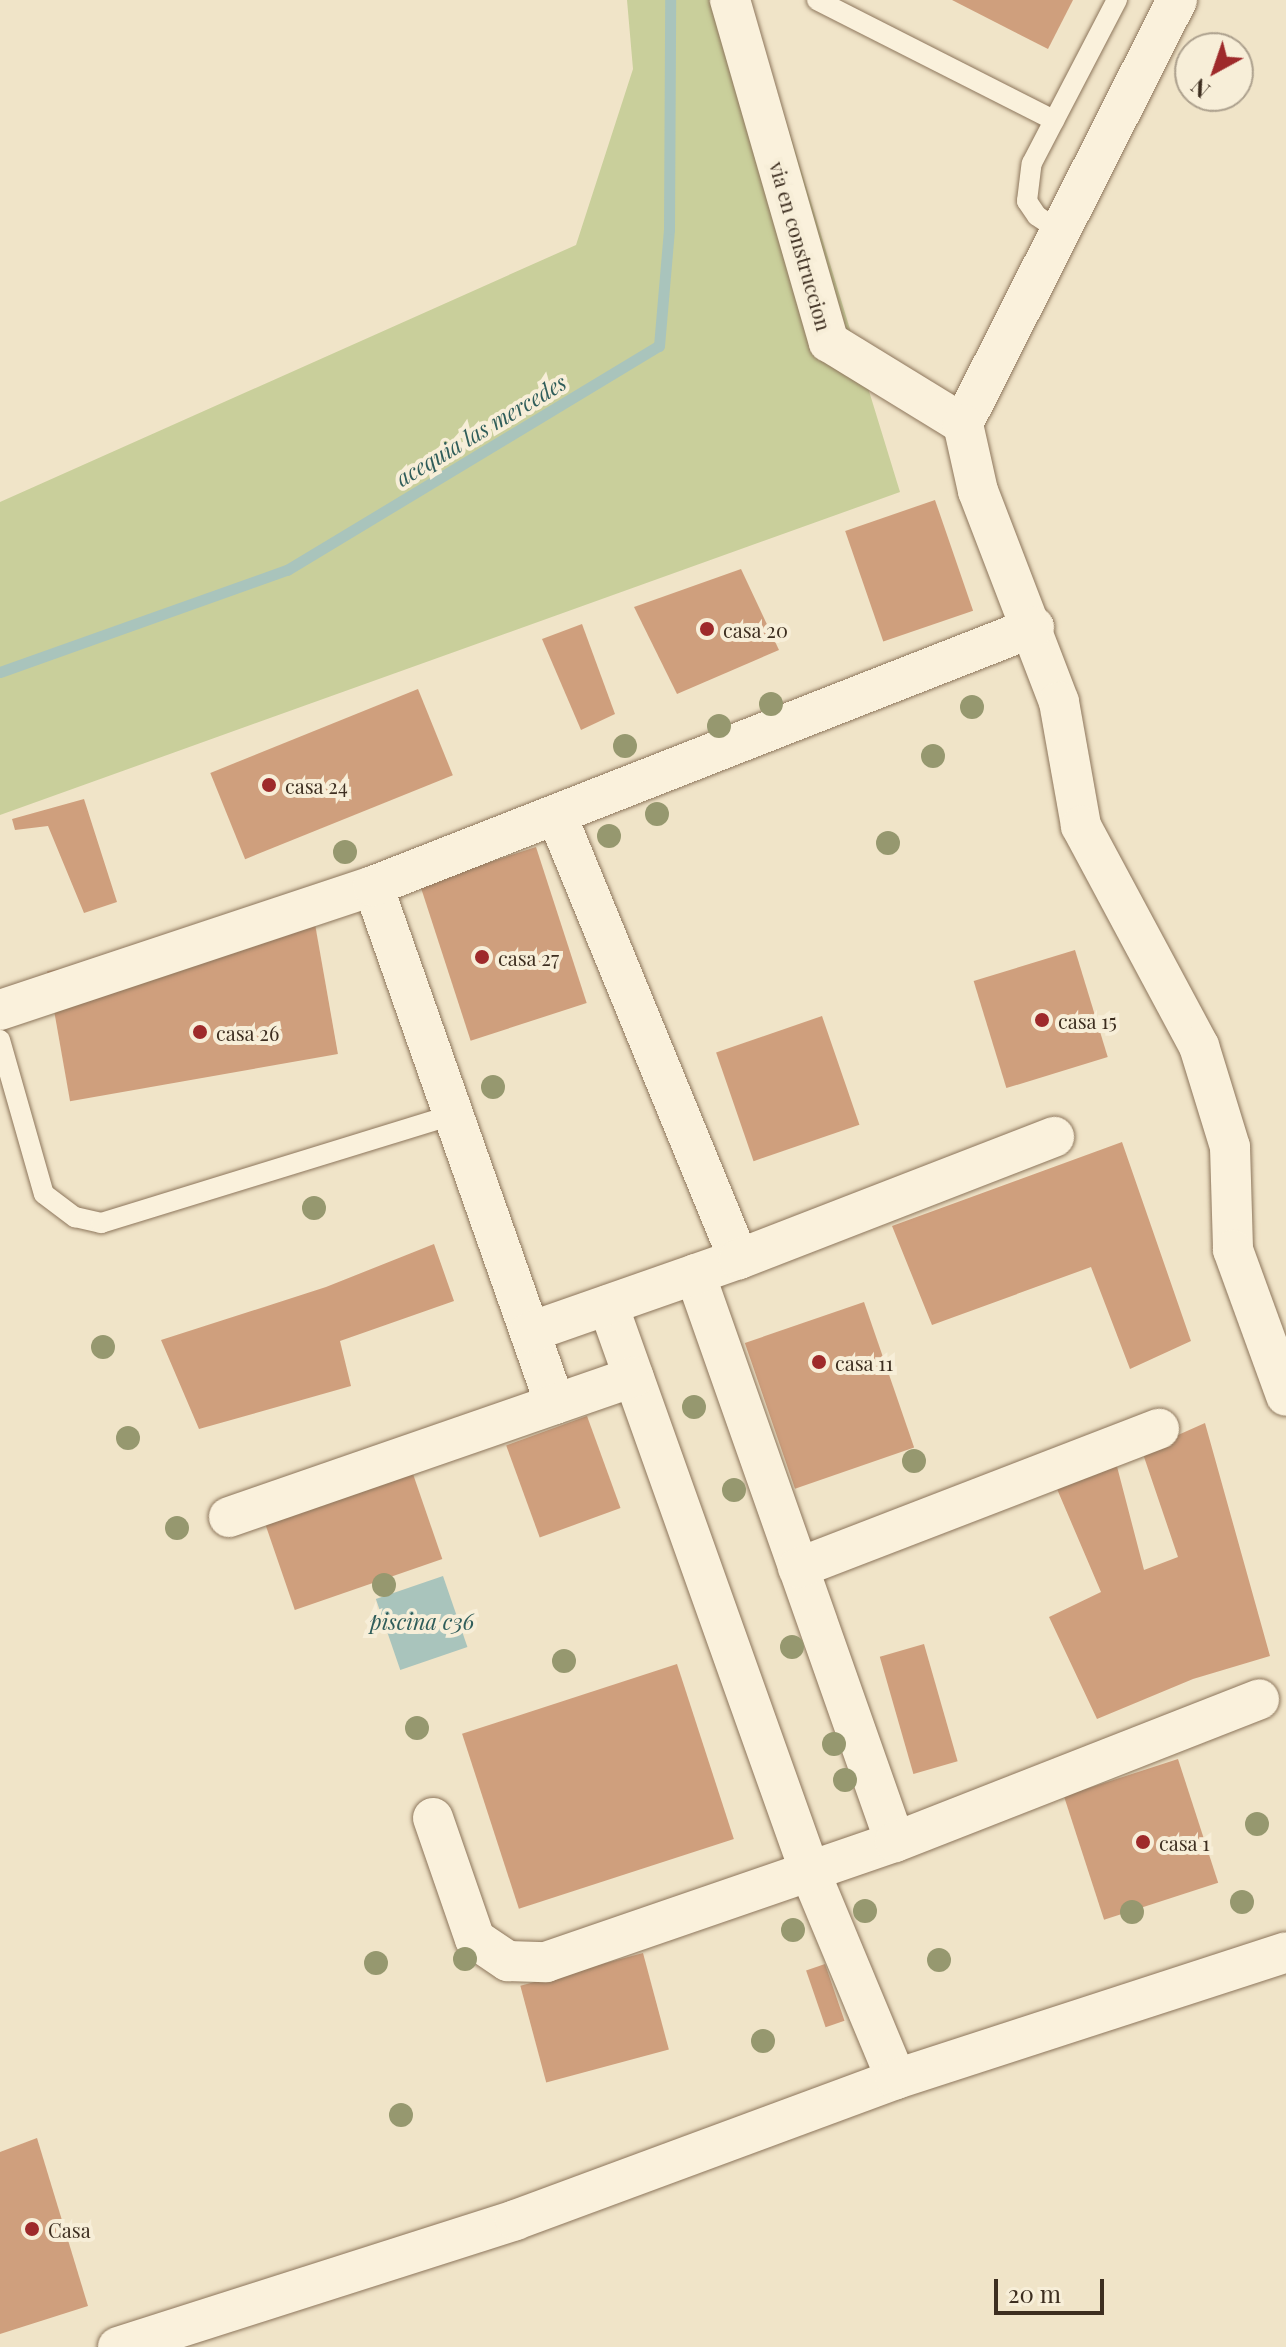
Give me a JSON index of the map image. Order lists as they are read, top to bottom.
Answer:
{
  "streets": {
    "street": ["via en construccion"]
  },
  "water": ["acequia las mercedes", "piscina c36"],
  "places": [
    "casa 20",
    "casa 24",
    "casa 27",
    "casa 15",
    "casa 26",
    "casa 11",
    "casa 1",
    "Casa"
  ],
  "scale_bar": "20 m",
  "north": "bottom left"
}
